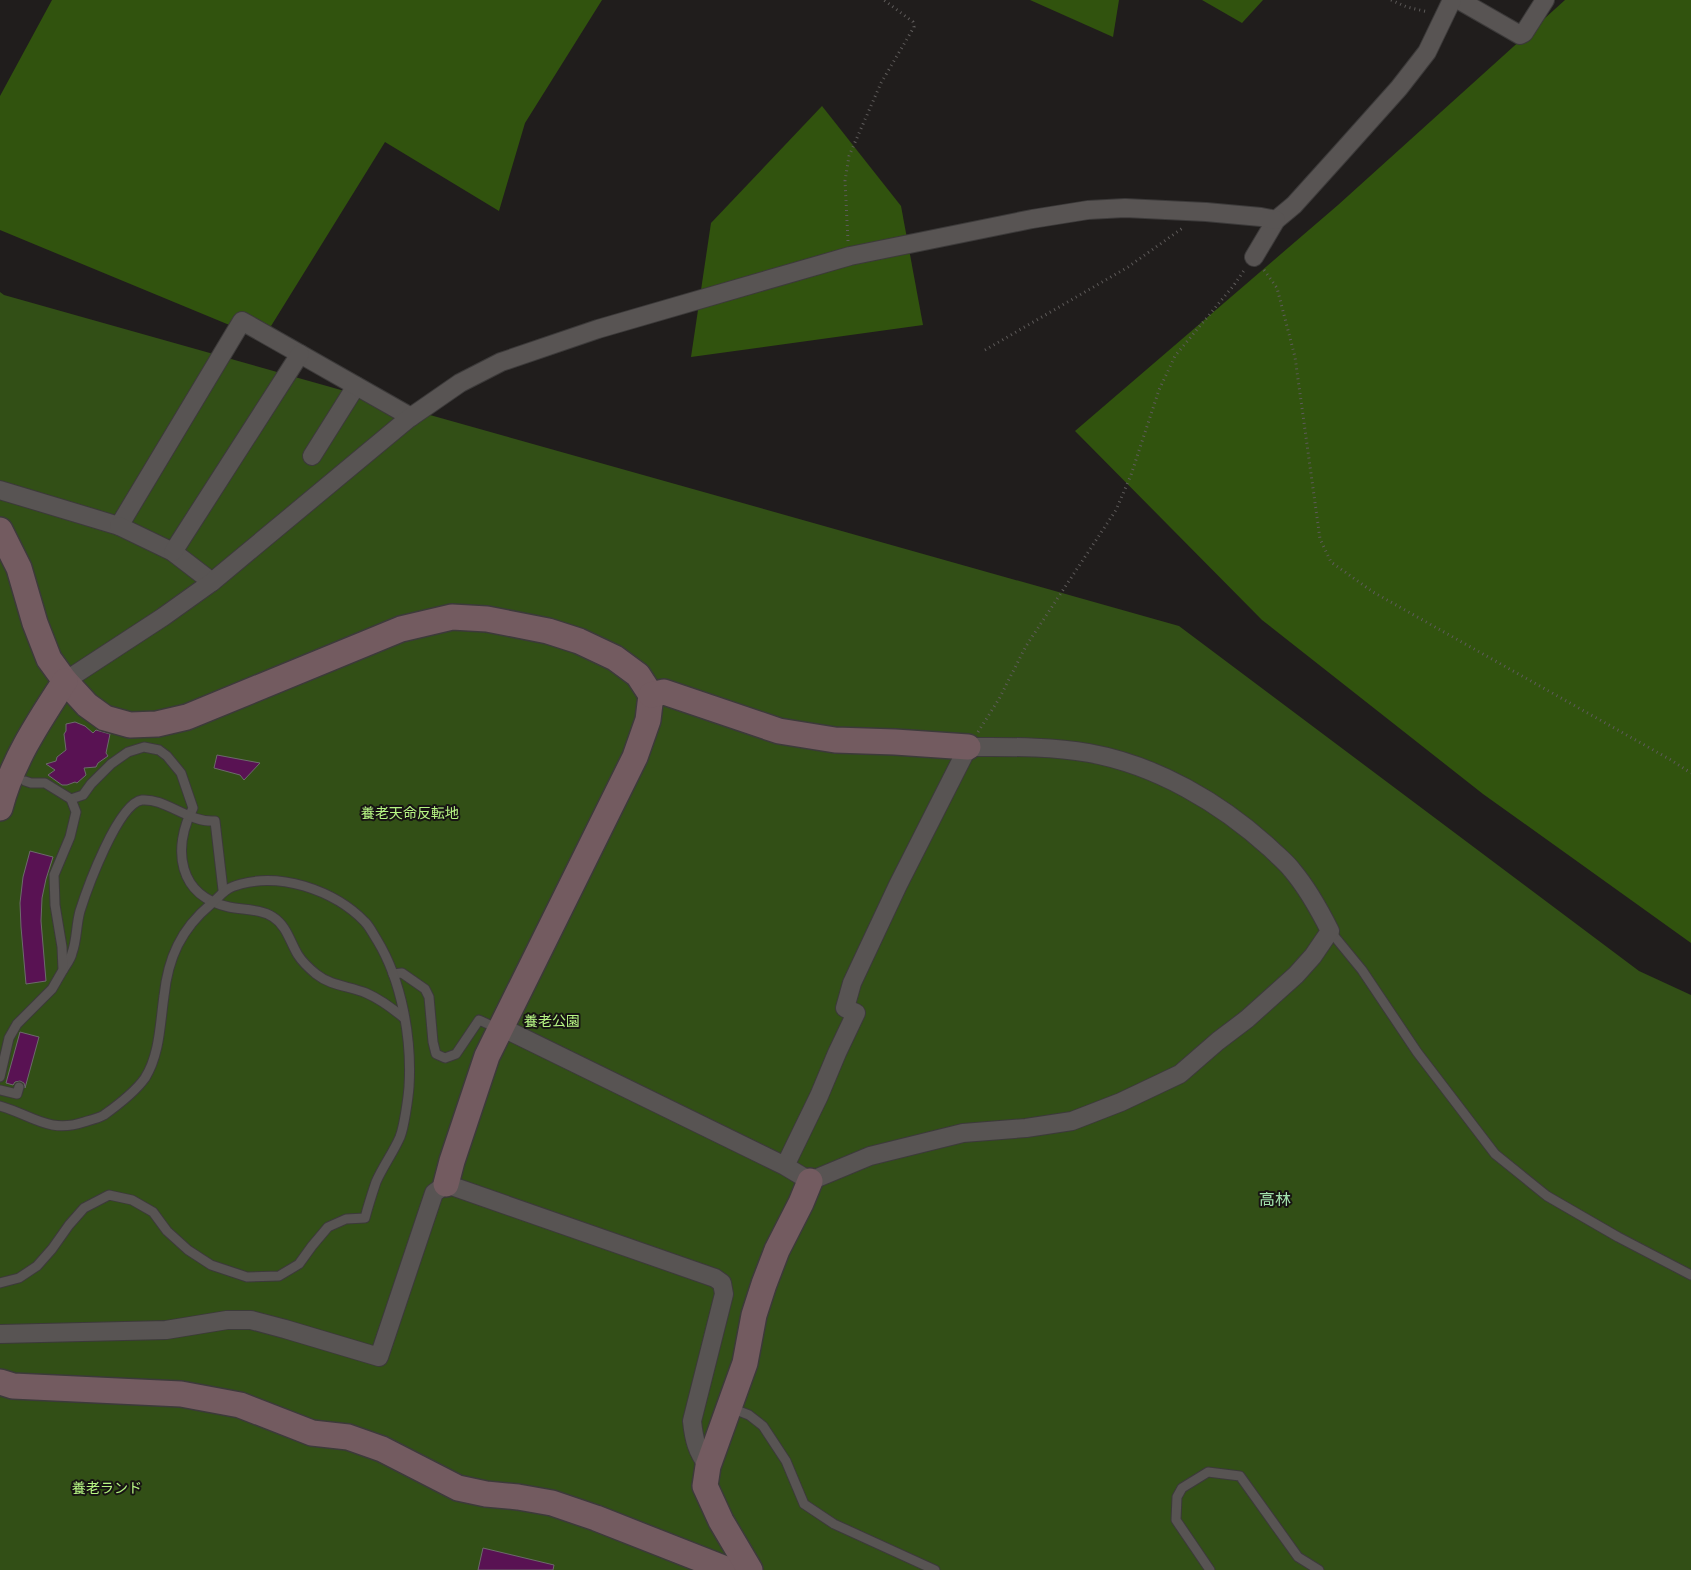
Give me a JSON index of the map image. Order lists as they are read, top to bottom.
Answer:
{
  "districts": ["高林"],
  "parks": ["養老天命反転地", "養老公園", "養老ランド"]
}
